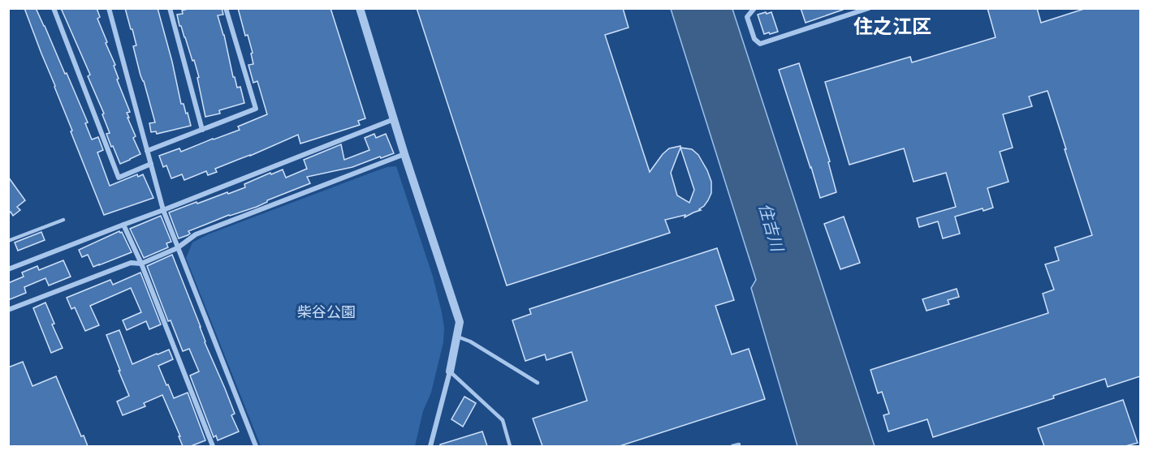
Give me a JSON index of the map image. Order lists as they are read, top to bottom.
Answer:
{
  "districts": ["住之江区"],
  "water": ["住吉川"],
  "parks": ["柴谷公園"]
}
